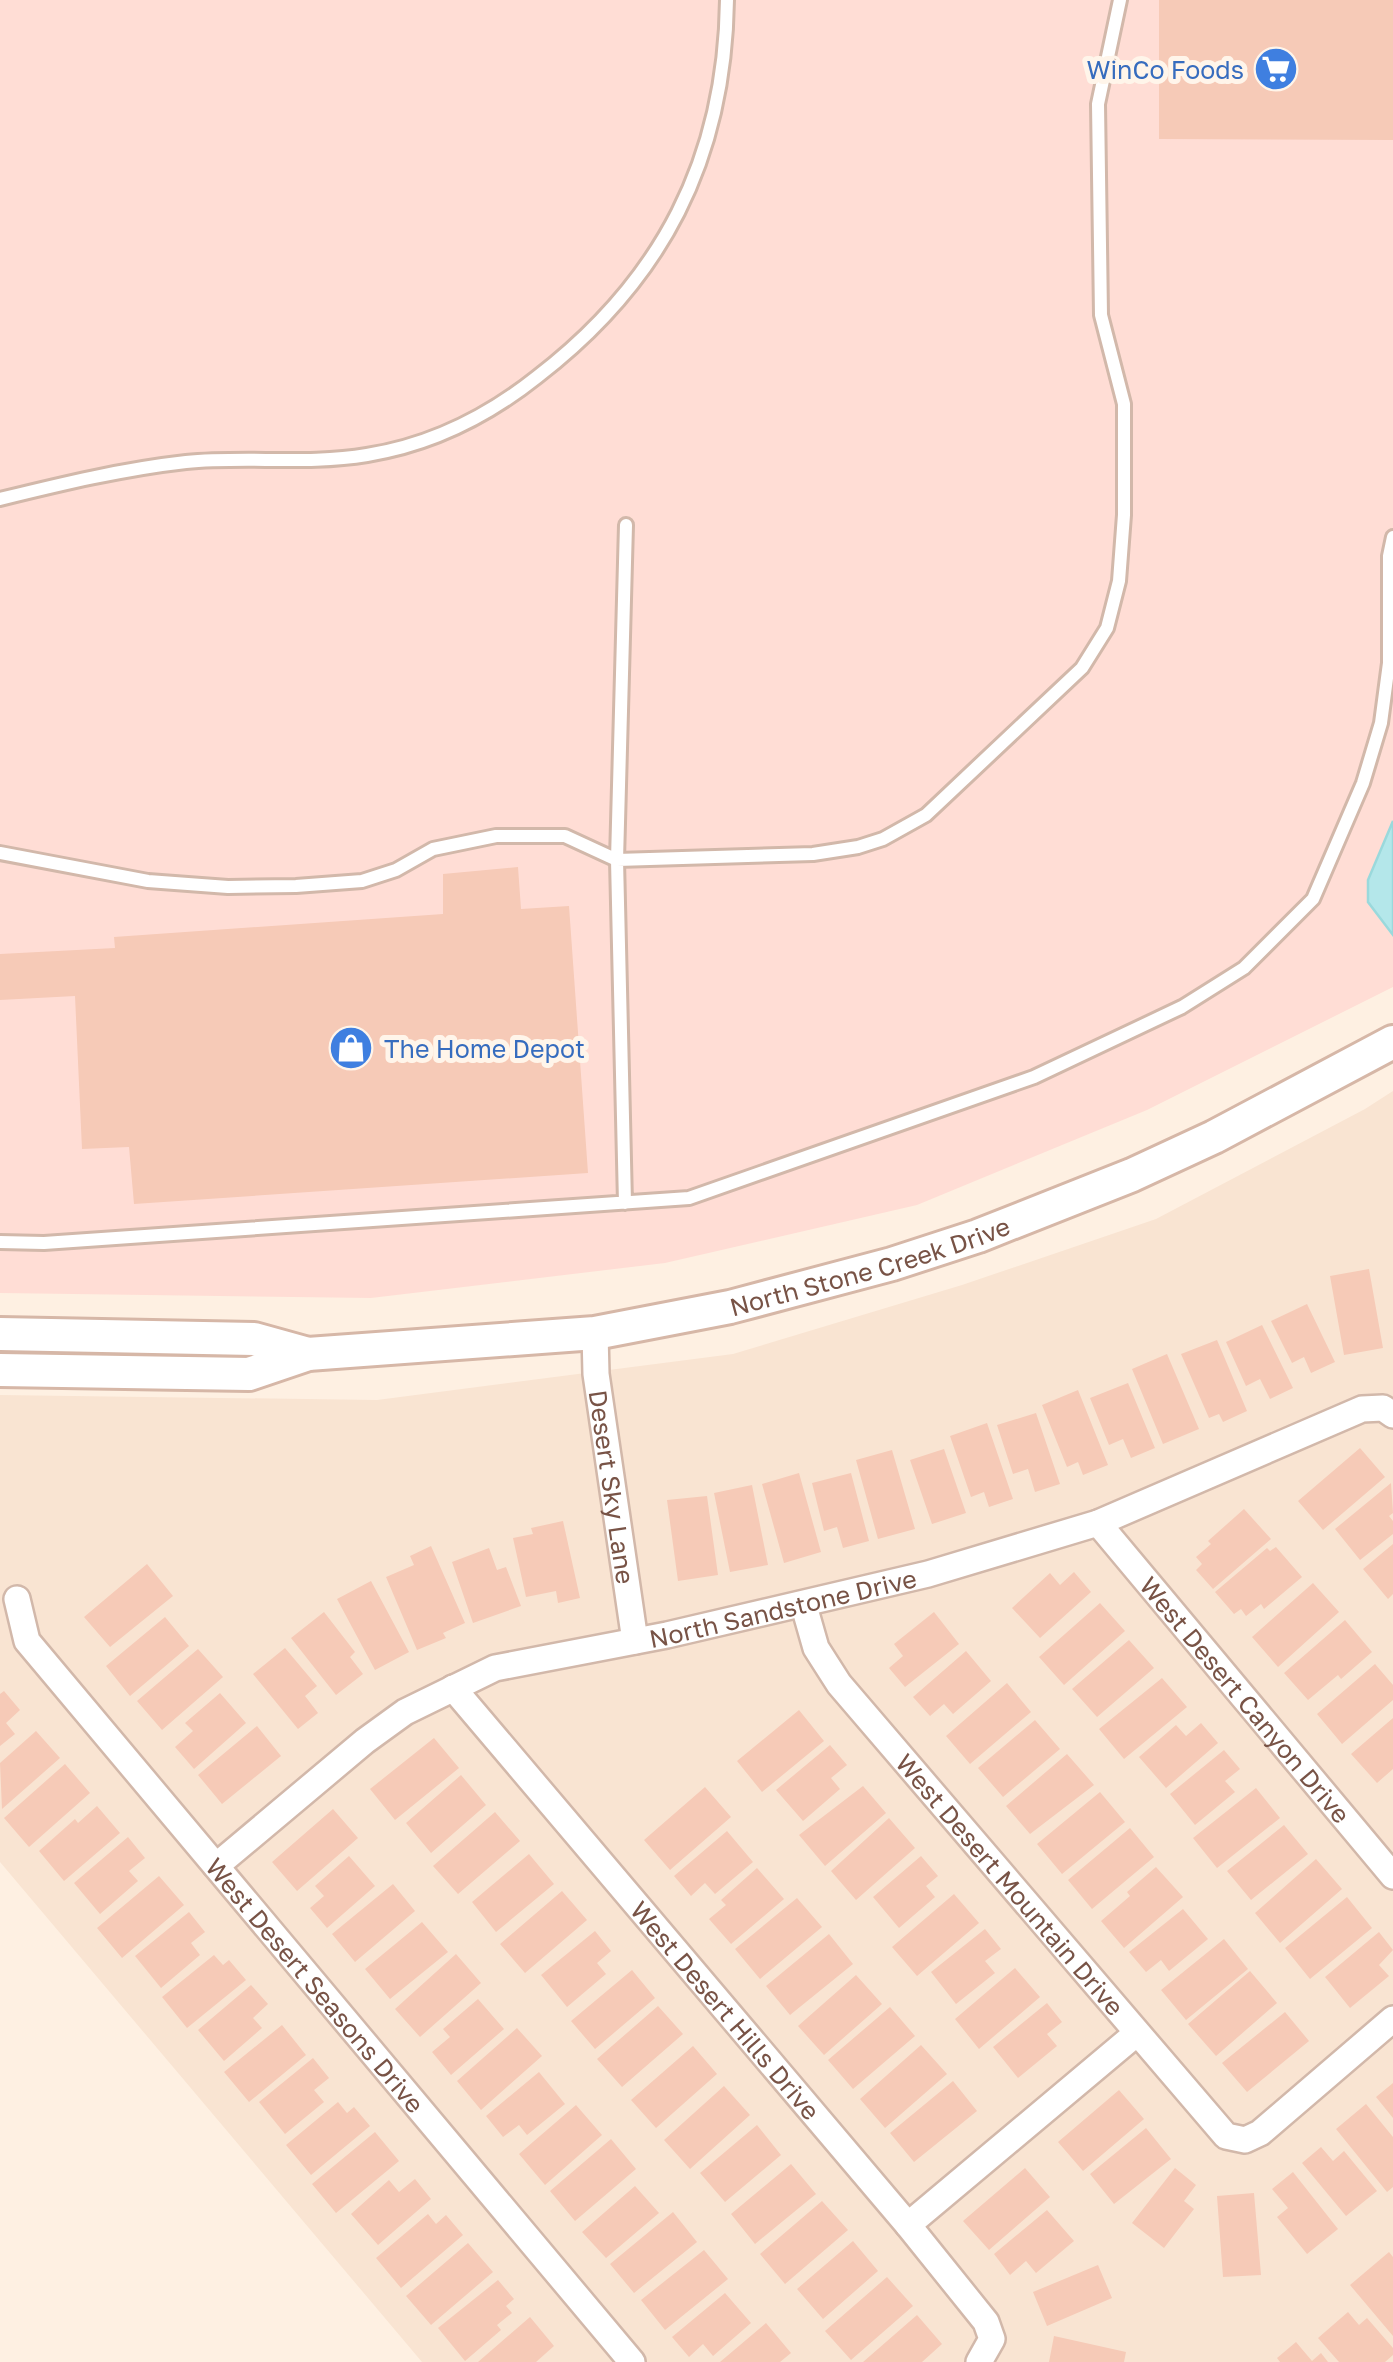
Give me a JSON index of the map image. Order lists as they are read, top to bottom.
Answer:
{
  "streets": {
    "street": [
      "North Stone Creek Drive",
      "Desert Sky Lane",
      "North Sandstone Drive",
      "West Desert Canyon Drive",
      "West Desert Mountain Drive",
      "West Desert Seasons Drive",
      "West Desert Hills Drive"
    ]
  },
  "crossings": [
    ["North Stone Creek Drive", "Desert Sky Lane"],
    ["Desert Sky Lane", "North Sandstone Drive"],
    ["North Sandstone Drive", "West Desert Canyon Drive"],
    ["North Sandstone Drive", "West Desert Mountain Drive"],
    ["North Sandstone Drive", "West Desert Seasons Drive"],
    ["North Sandstone Drive", "West Desert Hills Drive"]
  ],
  "places": {
    "supermarket": ["WinCo Foods"],
    "shop": ["The Home Depot"]
  }
}
